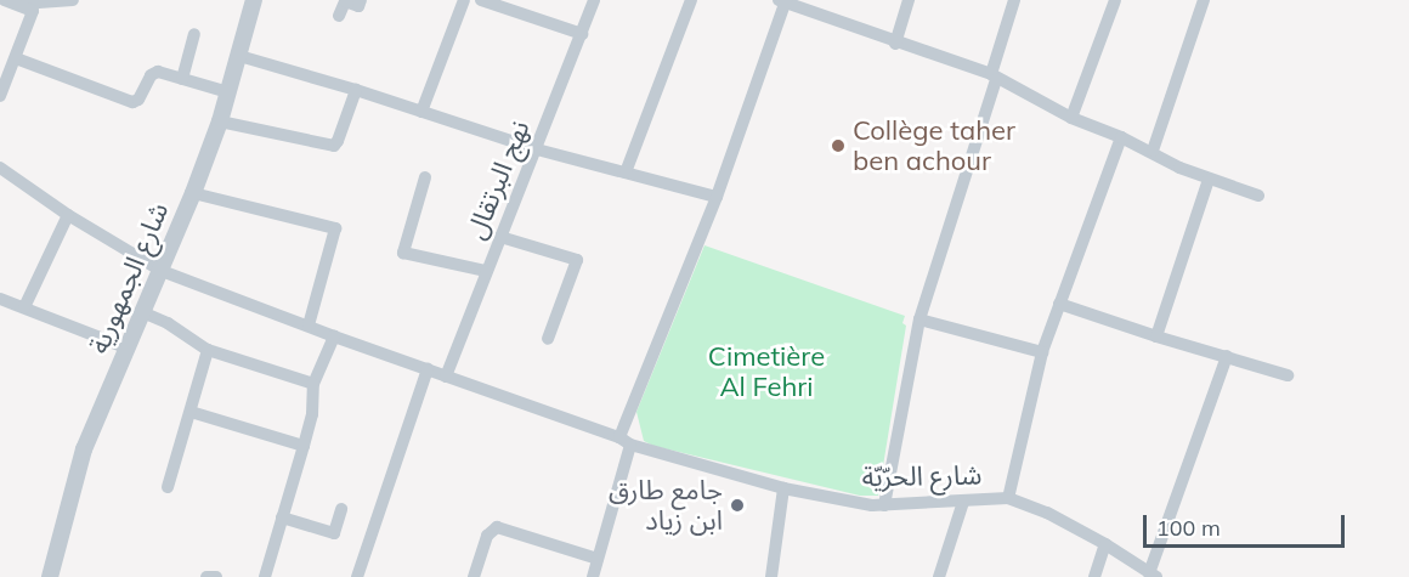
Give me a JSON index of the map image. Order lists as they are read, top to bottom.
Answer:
{
  "streets": {
    "street": ["نهج البرتقال", "شارع الجمهورية", "شارع الحرّيّة"]
  },
  "crossings": [
    ["نهج البرتقال", "شارع الحرّيّة"],
    ["شارع الجمهورية", "شارع الحرّيّة"]
  ],
  "parks": ["Cimetière Al Fehri"],
  "places": ["Collège taher ben achour", "جامع طارق ابن زياد"],
  "scale_bar": "100 m"
}
